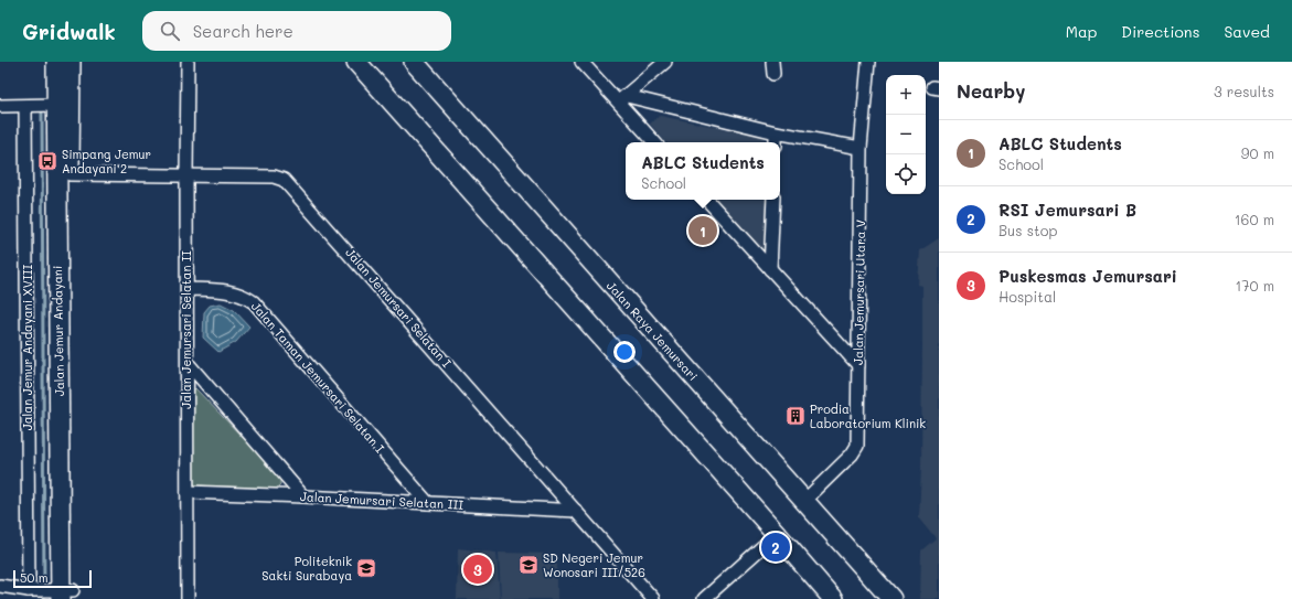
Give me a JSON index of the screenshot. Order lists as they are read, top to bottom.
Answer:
{
  "streets": {
    "main road": ["Jalan Jemur Andayani", "Jalan Raya Jemursari"],
    "street": [
      "Jalan Jemursari Utara V",
      "Jalan Jemursari Selatan I",
      "Jalan Jemursari Selatan II",
      "Jalan Jemur Andayani XVIII",
      "Jalan Taman Jemursari Selatan I",
      "Jalan Jemursari Selatan III"
    ]
  },
  "crossings": [
    ["Jalan Jemursari Utara V", "Jalan Raya Jemursari"],
    ["Jalan Jemursari Selatan I", "Jalan Jemursari Selatan II"],
    ["Jalan Jemursari Selatan I", "Jalan Jemur Andayani"],
    ["Jalan Jemursari Selatan I", "Jalan Jemursari Selatan III"],
    ["Jalan Jemursari Selatan II", "Jalan Taman Jemursari Selatan I"],
    ["Jalan Jemursari Selatan II", "Jalan Jemursari Selatan III"],
    ["Jalan Jemur Andayani", "Jalan Jemur Andayani XVIII"],
    ["Jalan Taman Jemursari Selatan I", "Jalan Jemursari Selatan III"]
  ],
  "places": {
    "bus stop": ["Simpang Jemur Andayani 2"],
    "building": ["Prodia Laboratorium Klinik"],
    "school or university": ["SD Negeri Jemur Wonosari III/526", "Politeknik Sakti Surabaya"]
  },
  "scale_bar": "50 m",
  "page": {
    "header": "Gridwalk",
    "search": "Search here",
    "nav": ["Map", "Directions", "Saved"],
    "heading": ["Nearby", "3 results"],
    "map_buttons": ["+", "−"],
    "list": [
      {
        "mark": "1",
        "name": "ABLC Students",
        "note": "School",
        "value": "90 m"
      },
      {
        "mark": "2",
        "name": "RSI Jemursari B",
        "note": "Bus stop",
        "value": "160 m"
      },
      {
        "mark": "3",
        "name": "Puskesmas Jemursari",
        "note": "Hospital",
        "value": "170 m"
      }
    ],
    "popup": ["ABLC Students", "School"],
    "pins": ["1", "2", "3"],
    "scale": "50 m"
  }
}
